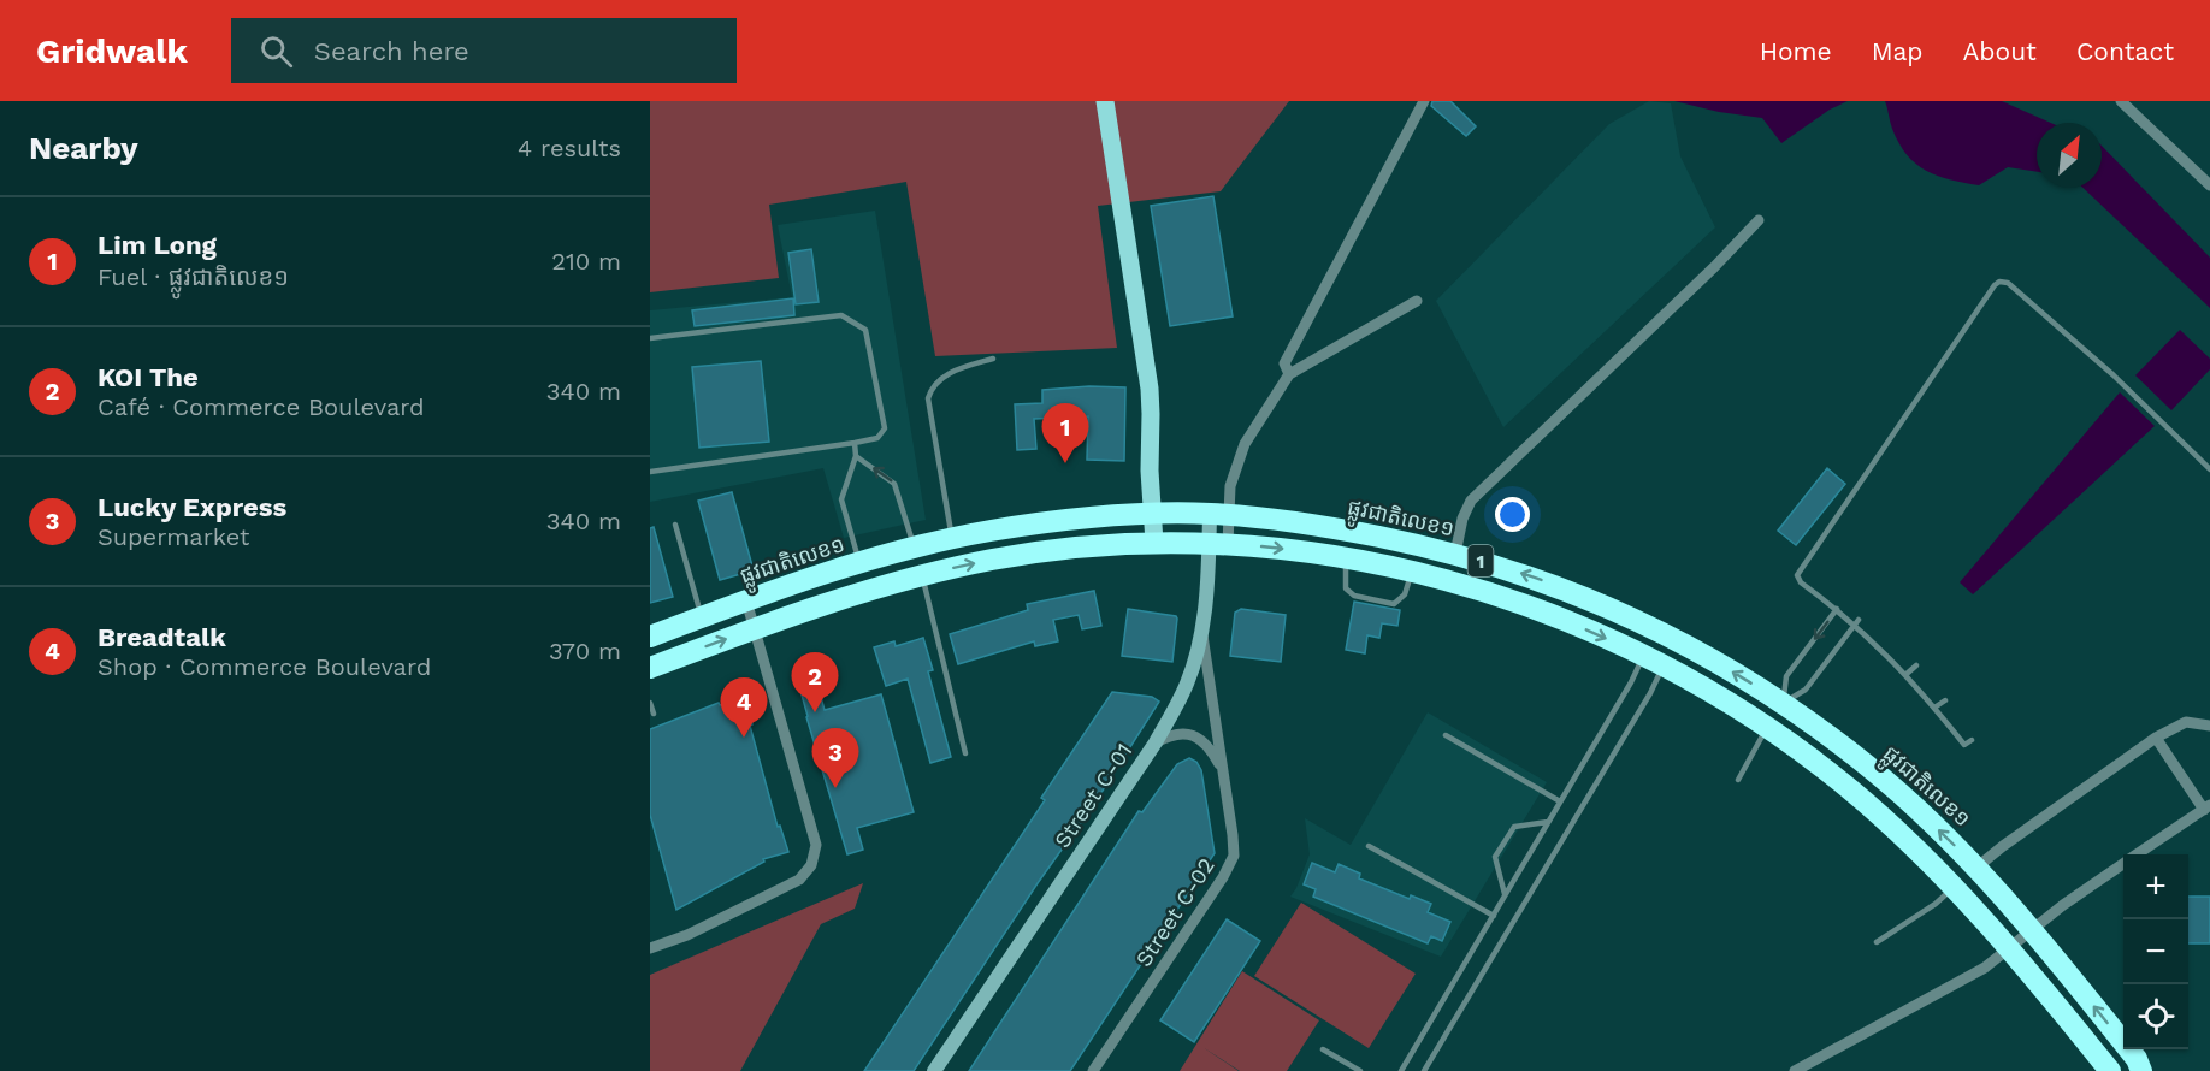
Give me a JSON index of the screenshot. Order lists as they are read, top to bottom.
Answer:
{
  "streets": {
    "highway": ["ផ្លូវជាតិលេខ១", "1"],
    "street": ["Street C-01", "Street C-02"]
  },
  "crossings": [
    ["ផ្លូវជាតិលេខ១", "Street C-01"],
    ["Street C-01", "Street C-02"]
  ],
  "north": "top right",
  "page": {
    "header": "Gridwalk",
    "search": "Search here",
    "nav": [
      "Home",
      "Map",
      "About",
      "Contact"
    ],
    "heading": ["Nearby", "4 results"],
    "list": [
      {
        "mark": "1",
        "name": "Lim Long",
        "note": "Fuel · ផ្លូវជាតិលេខ១",
        "value": "210 m"
      },
      {
        "mark": "2",
        "name": "KOI The",
        "note": "Café · Commerce Boulevard",
        "value": "340 m"
      },
      {
        "mark": "3",
        "name": "Lucky Express",
        "note": "Supermarket",
        "value": "340 m"
      },
      {
        "mark": "4",
        "name": "Breadtalk",
        "note": "Shop · Commerce Boulevard",
        "value": "370 m"
      }
    ],
    "pins": [
      "1",
      "2",
      "4",
      "3"
    ],
    "map_buttons": ["+", "−"]
  }
}
